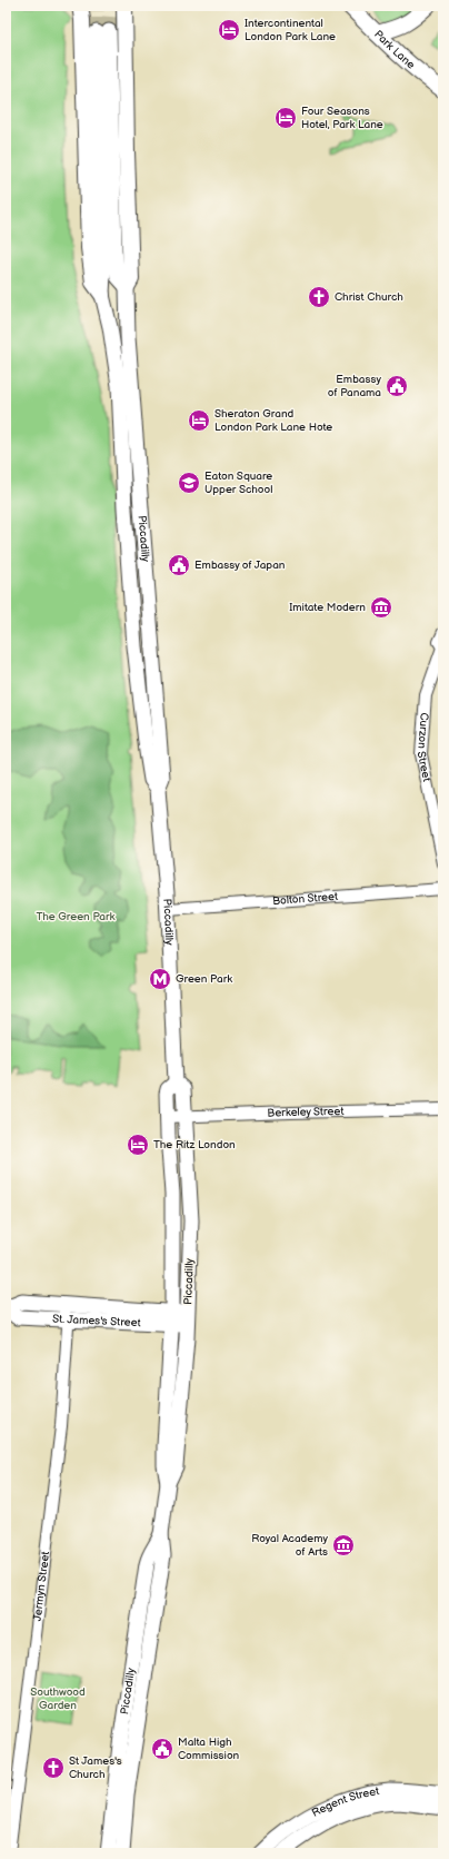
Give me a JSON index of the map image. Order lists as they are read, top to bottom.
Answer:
{
  "streets": {
    "highway": ["Park Lane"],
    "main road": ["Piccadilly", "St. James's Street", "Regent Street"],
    "street": [
      "Curzon Street",
      "Bolton Street",
      "Berkeley Street",
      "Jermyn Street"
    ]
  },
  "crossings": [
    ["Piccadilly", "Bolton Street"],
    ["Piccadilly", "Berkeley Street"],
    ["Piccadilly", "St. James's Street"],
    ["St. James's Street", "Jermyn Street"]
  ],
  "parks": ["The Green Park", "Southwood Garden"],
  "places": {
    "hotel": [
      "Intercontinental London Park Lane",
      "Four Seasons Hotel, Park Lane",
      "Sheraton Grand London Park Lane Hote",
      "The Ritz London"
    ],
    "church": ["Christ Church", "St James's Church"],
    "public building": ["Embassy of Panama", "Embassy of Japan", "Malta High Commission"],
    "school or university": ["Eaton Square Upper School"],
    "museum": ["Imitate Modern", "Royal Academy of Arts"],
    "metro station": ["Green Park"]
  }
}
